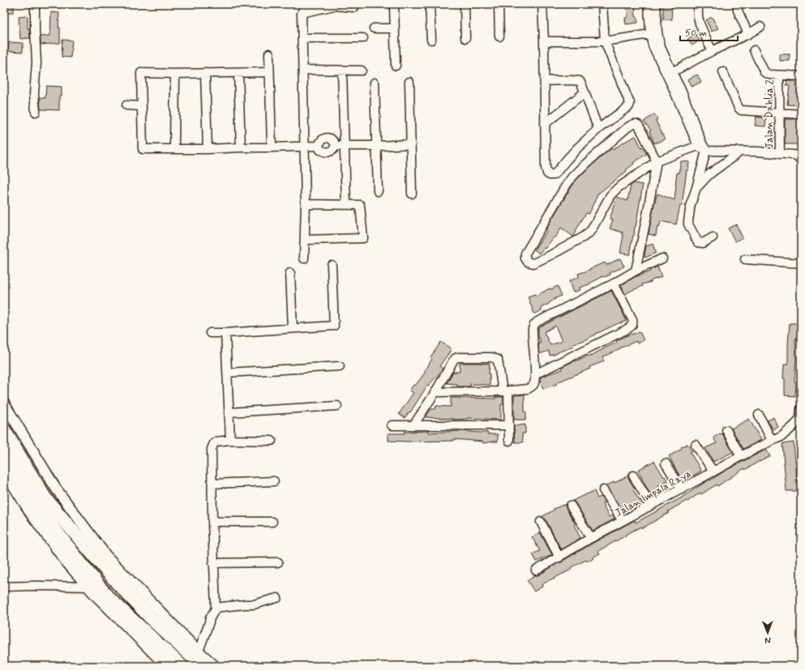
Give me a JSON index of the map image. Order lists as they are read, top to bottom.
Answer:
{
  "streets": {
    "street": ["Jalan Dahlia 2", "Jalan Impala Raya"]
  },
  "scale_bar": "50 m",
  "north": "bottom"
}
